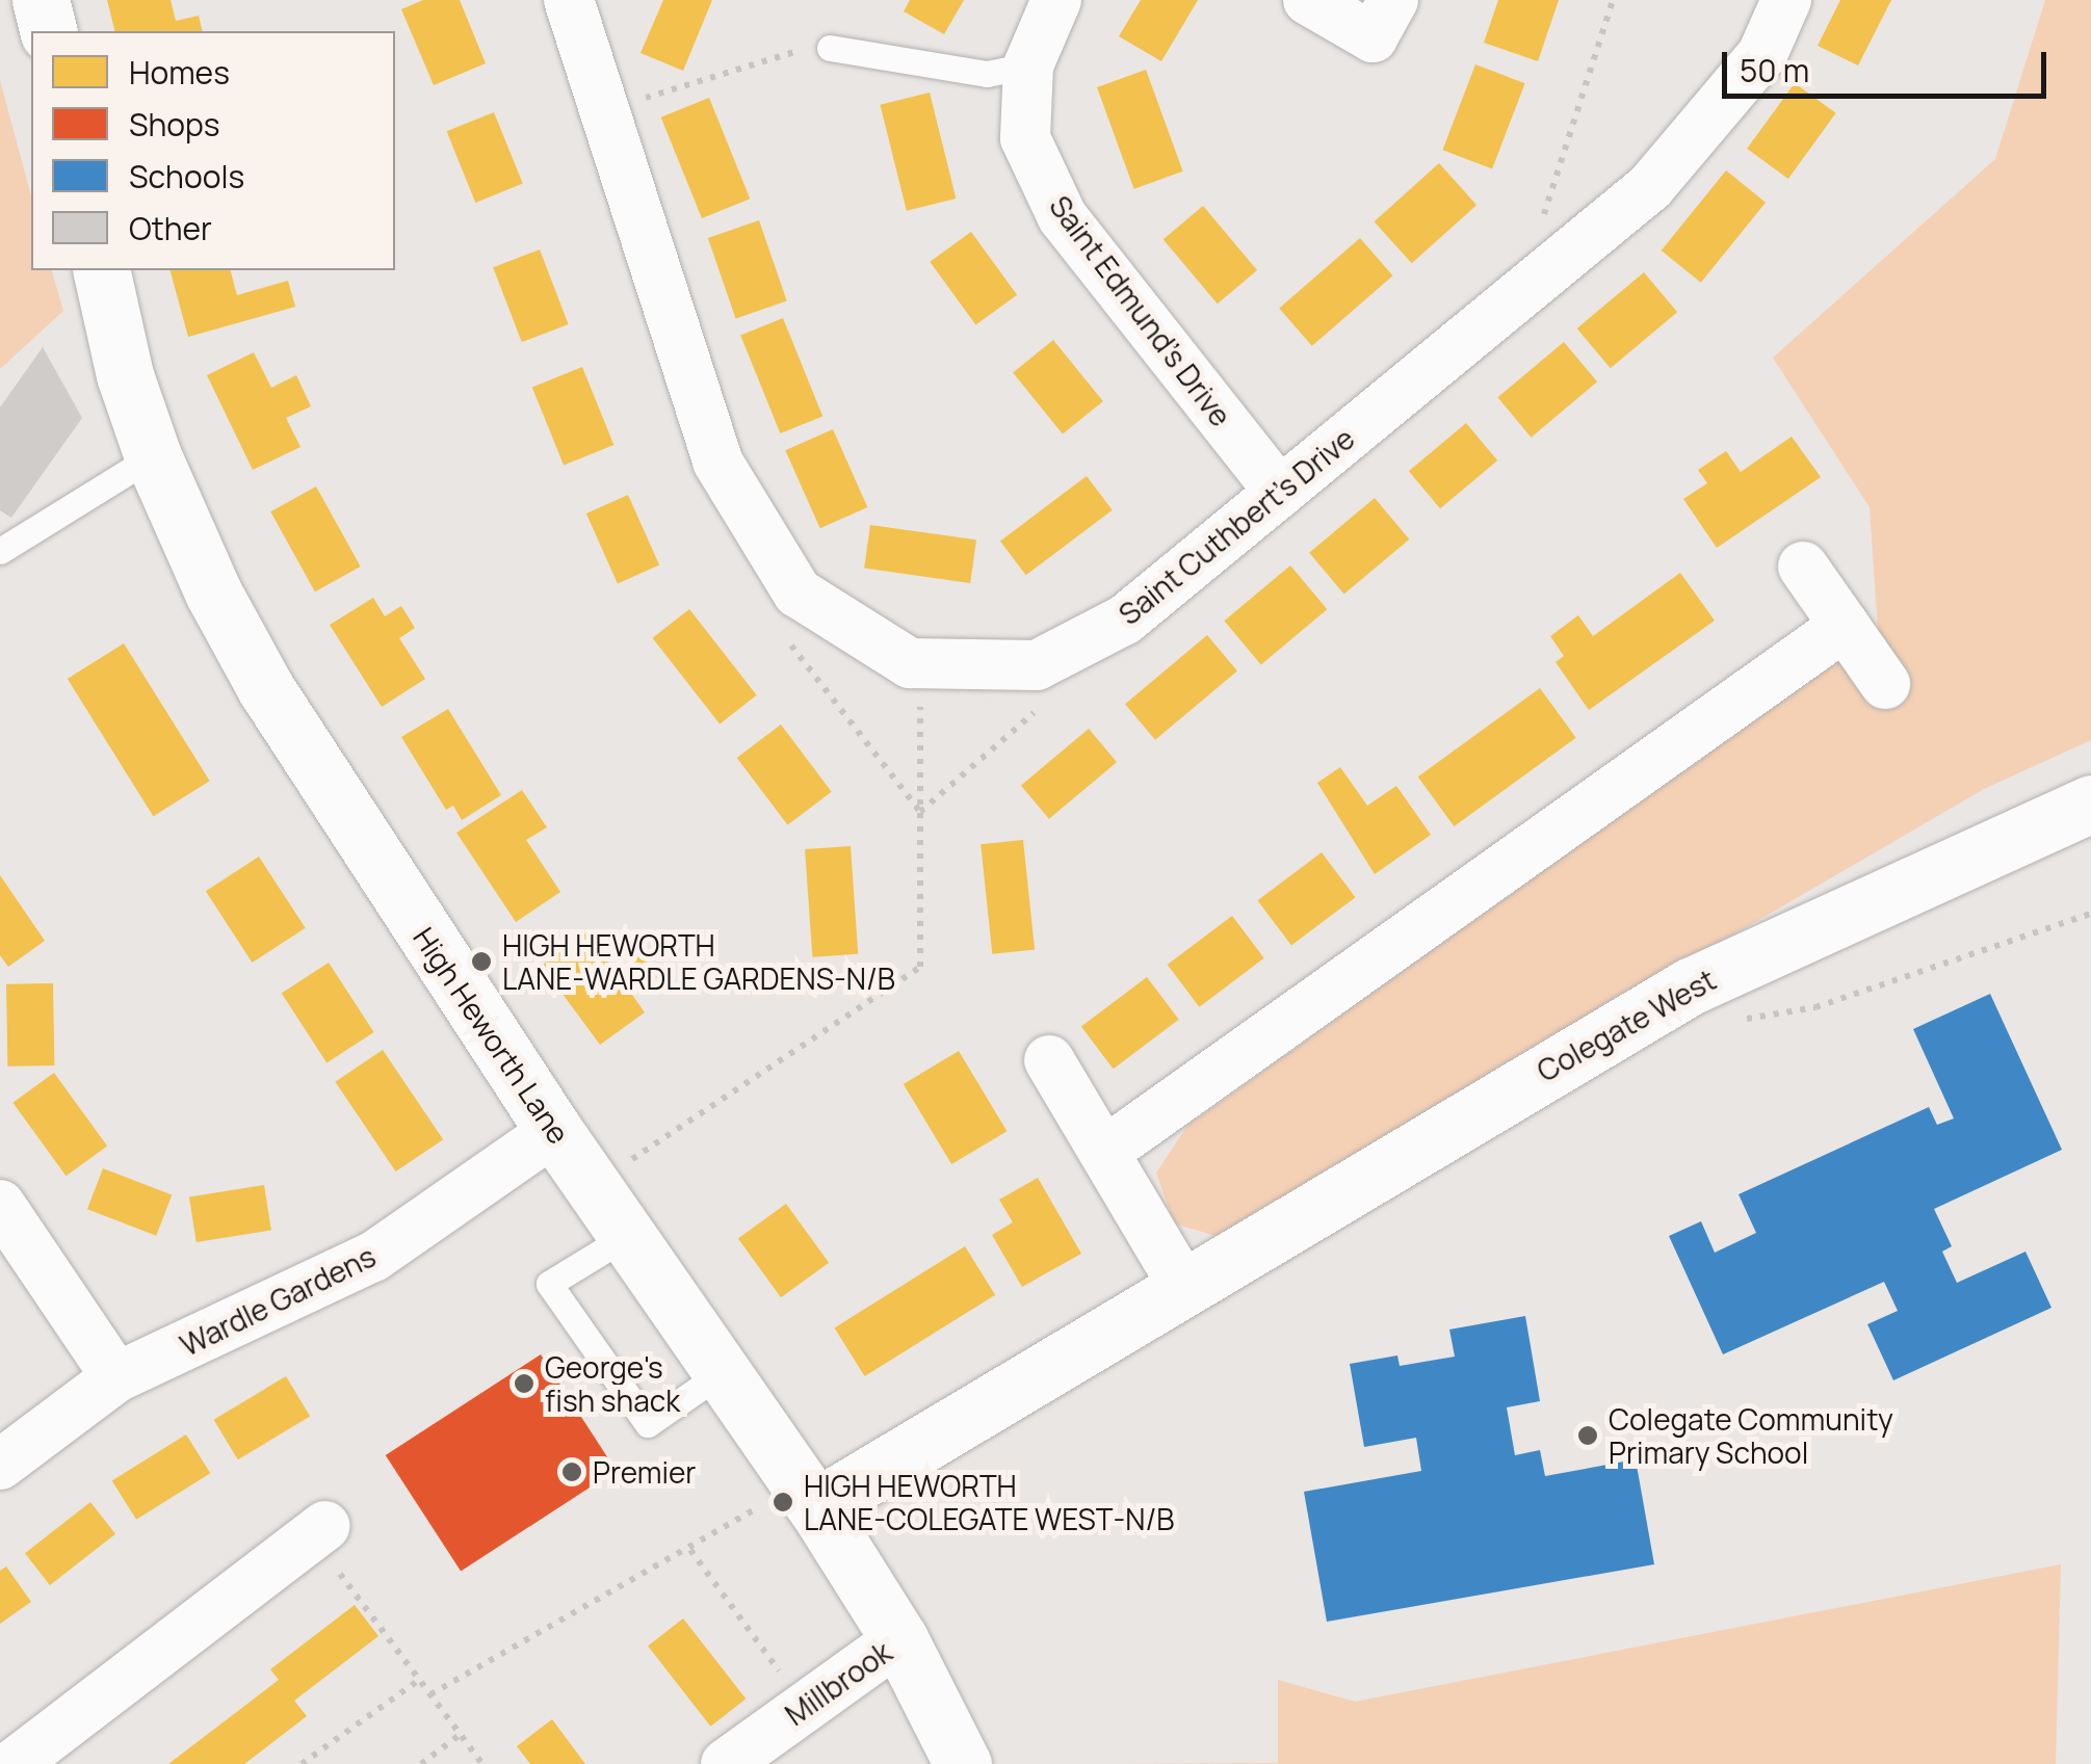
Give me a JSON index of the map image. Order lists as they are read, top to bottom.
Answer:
{
  "streets": {
    "street": [
      "Saint Edmund's Drive",
      "Saint Cuthbert's Drive",
      "Colegate West",
      "High Heworth Lane",
      "Wardle Gardens",
      "Millbrook"
    ]
  },
  "crossings": [
    ["Saint Edmund's Drive", "Saint Cuthbert's Drive"],
    ["Colegate West", "High Heworth Lane"],
    ["High Heworth Lane", "Wardle Gardens"],
    ["High Heworth Lane", "Millbrook"]
  ],
  "places": [
    "HIGH HEWORTH LANE-WARDLE GARDENS-N/B",
    "George's fish shack",
    "Colegate Community Primary School",
    "Premier",
    "HIGH HEWORTH LANE-COLEGATE WEST-N/B"
  ],
  "legend": [
    "Homes",
    "Shops",
    "Schools",
    "Other"
  ],
  "scale_bar": "50 m"
}
